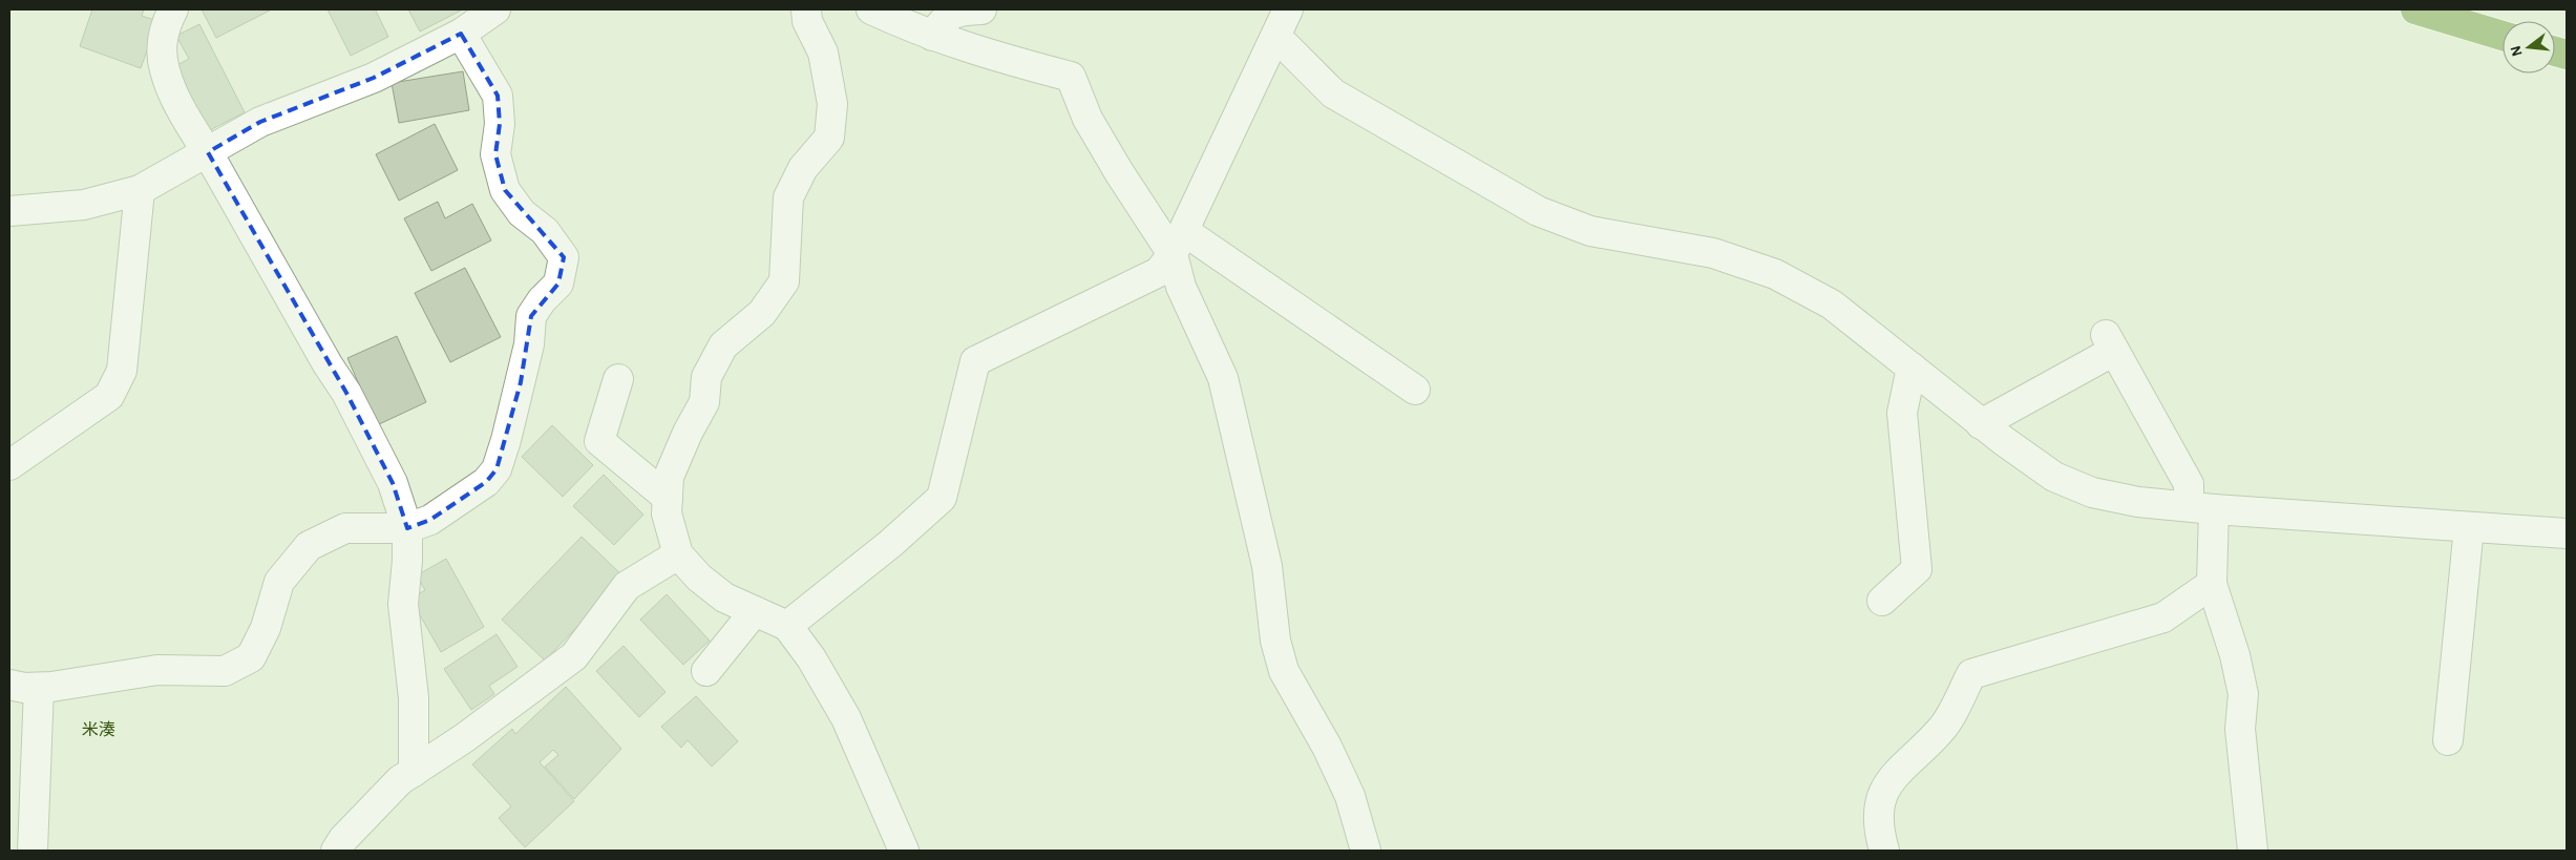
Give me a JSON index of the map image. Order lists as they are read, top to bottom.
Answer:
{
  "districts": ["米湊"],
  "north": "left"
}
